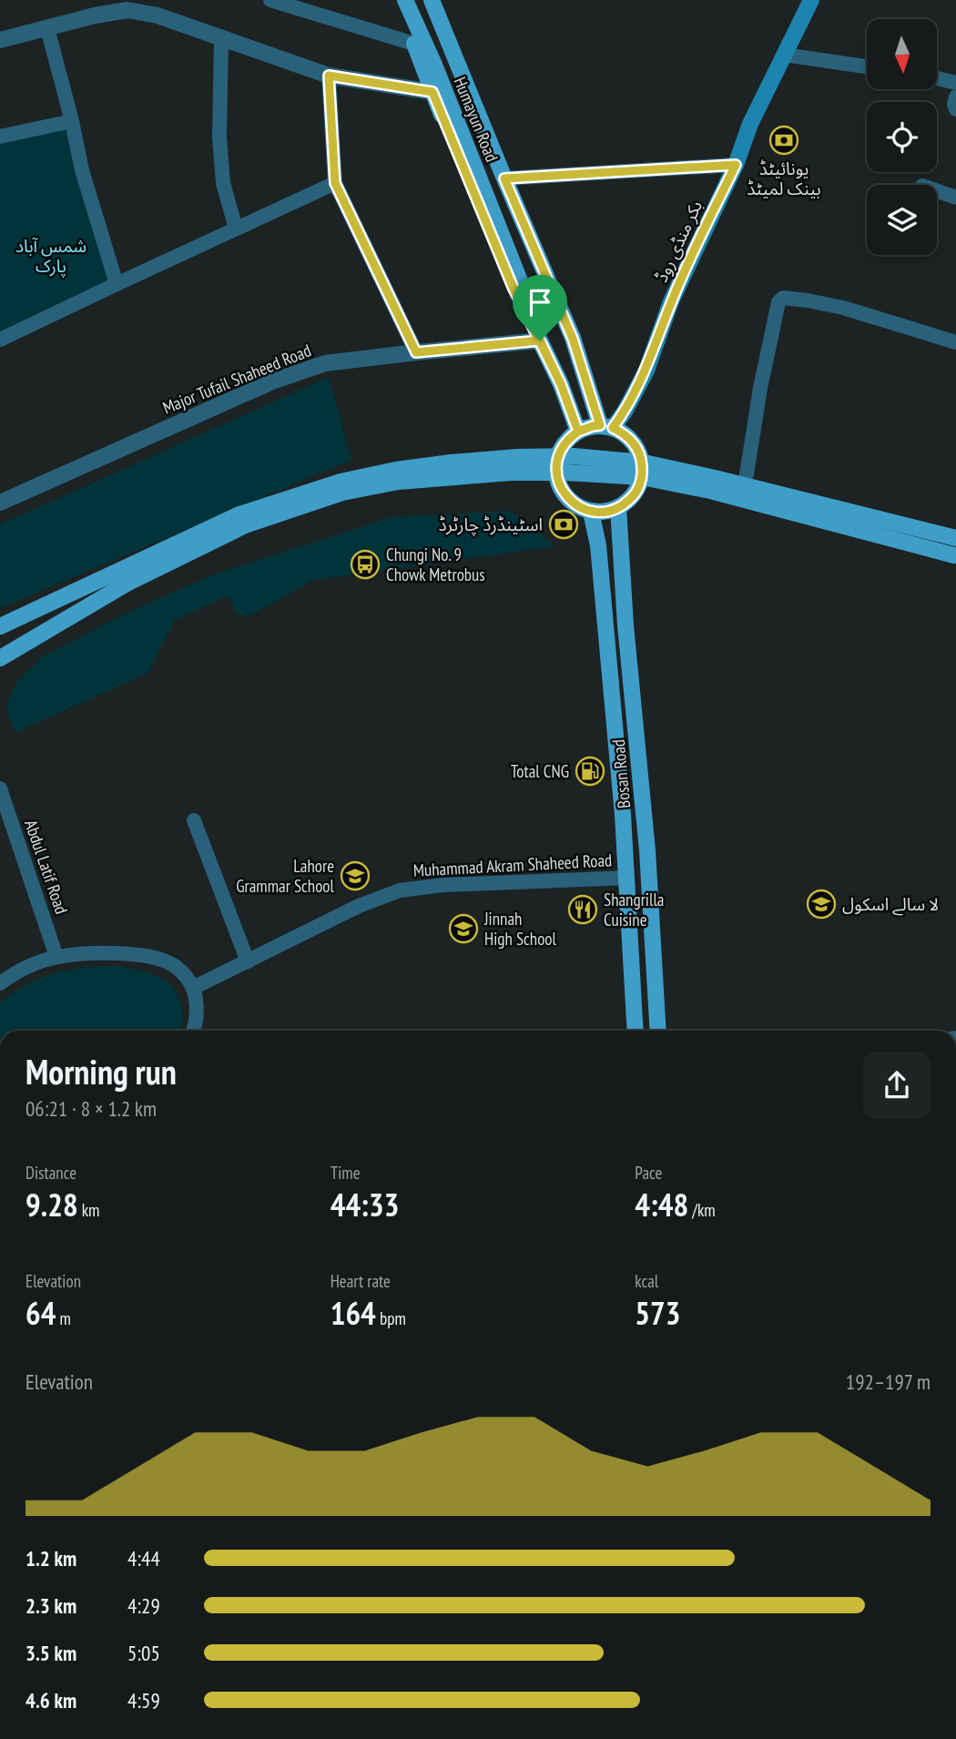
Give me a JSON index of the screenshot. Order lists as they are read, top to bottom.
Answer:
{
  "streets": {
    "main road": ["Humayun Road", "بکر منڈی روڈ", "Bosan Road"],
    "street": ["Major Tufail Shaheed Road", "Muhammad Akram Shaheed Road", "Abdul Latif Road"]
  },
  "crossings": [
    ["Humayun Road", "بکر منڈی روڈ"],
    ["Humayun Road", "Major Tufail Shaheed Road"],
    ["Humayun Road", "Bosan Road"],
    ["بکر منڈی روڈ", "Bosan Road"],
    ["Bosan Road", "Muhammad Akram Shaheed Road"]
  ],
  "parks": ["شمس آباد پارک"],
  "places": {
    "bank": ["یونائیٹڈ بینک لمیٹڈ", "اسٹینڈرڈ چارٹرڈ"],
    "bus stop": ["Chungi No. 9 Chowk Metrobus"],
    "fuel station": ["Total CNG"],
    "school or university": ["Lahore Grammar School", "لا سالے اسکول", "Jinnah High School"],
    "restaurant": ["Shangrilla Cuisine"]
  },
  "north": "bottom",
  "page": {
    "heading": ["Morning run", "06:21 · 8 × 1.2 km"],
    "stats": [
      ["Distance", "9.28 km"],
      ["Time", "44:33"],
      ["Pace", "4:48 /km"],
      ["Elevation", "64 m"],
      ["Heart rate", "164 bpm"],
      ["kcal", "573"]
    ],
    "chart": ["Elevation", "192–197 m"],
    "list": [
      {
        "name": "1.2 km",
        "note": "4:44"
      },
      {
        "name": "2.3 km",
        "note": "4:29"
      },
      {
        "name": "3.5 km",
        "note": "5:05"
      },
      {
        "name": "4.6 km",
        "note": "4:59"
      }
    ]
  }
}
